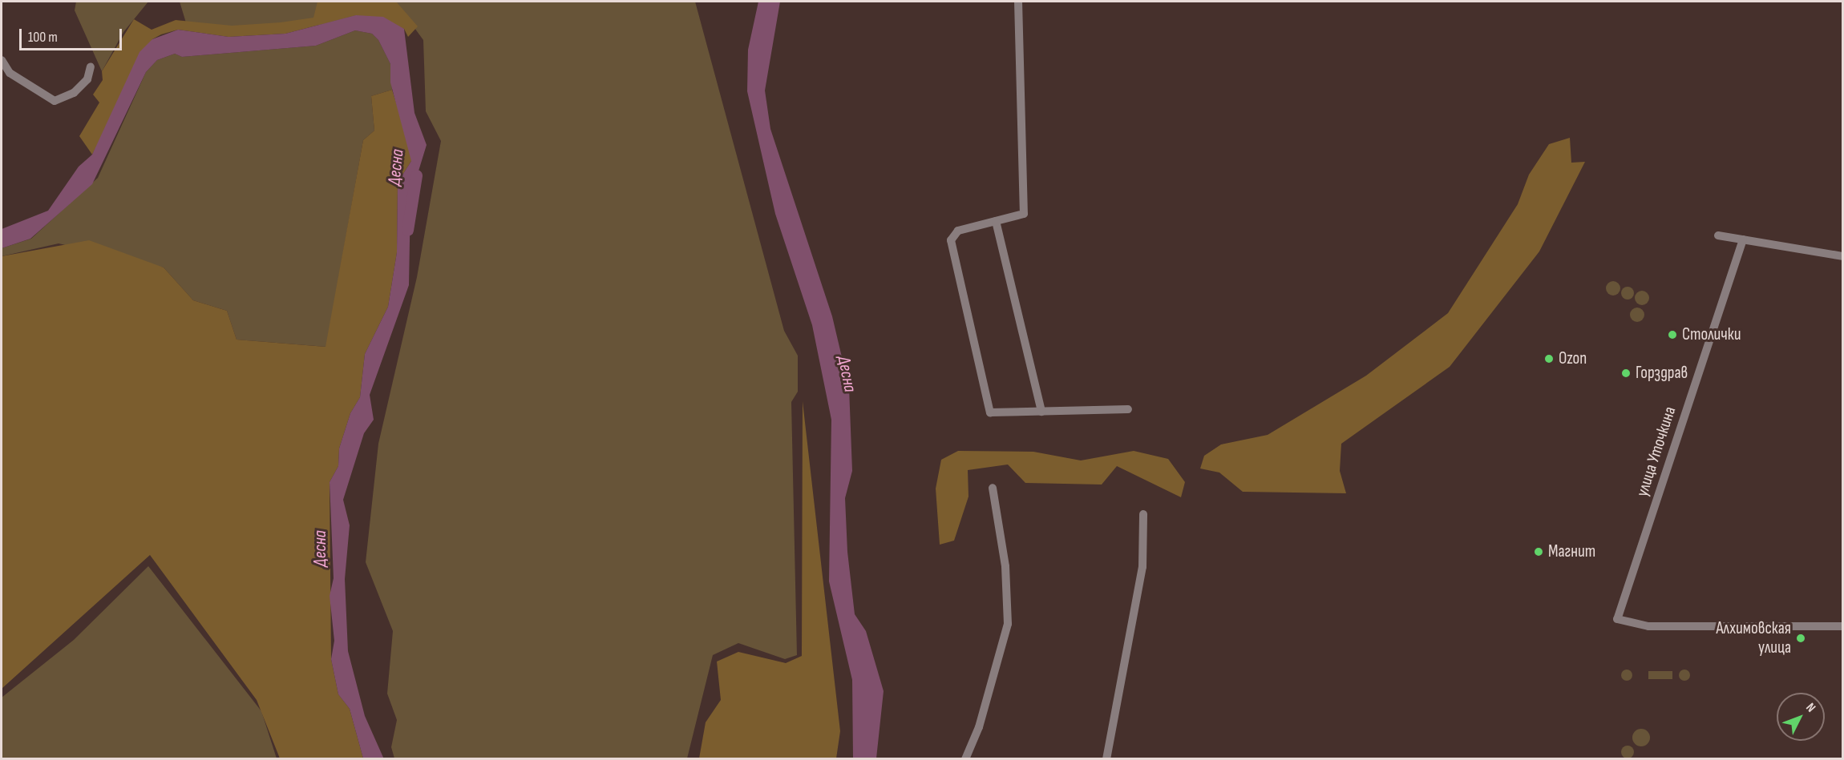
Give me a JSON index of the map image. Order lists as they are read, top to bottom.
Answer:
{
  "streets": {
    "street": ["улица Уточкина"]
  },
  "water": ["Десна"],
  "places": [
    "Столички",
    "Ozon",
    "Горздрав",
    "Магнит",
    "Алхимовская улица"
  ],
  "scale_bar": "100 m",
  "north": "top right"
}
